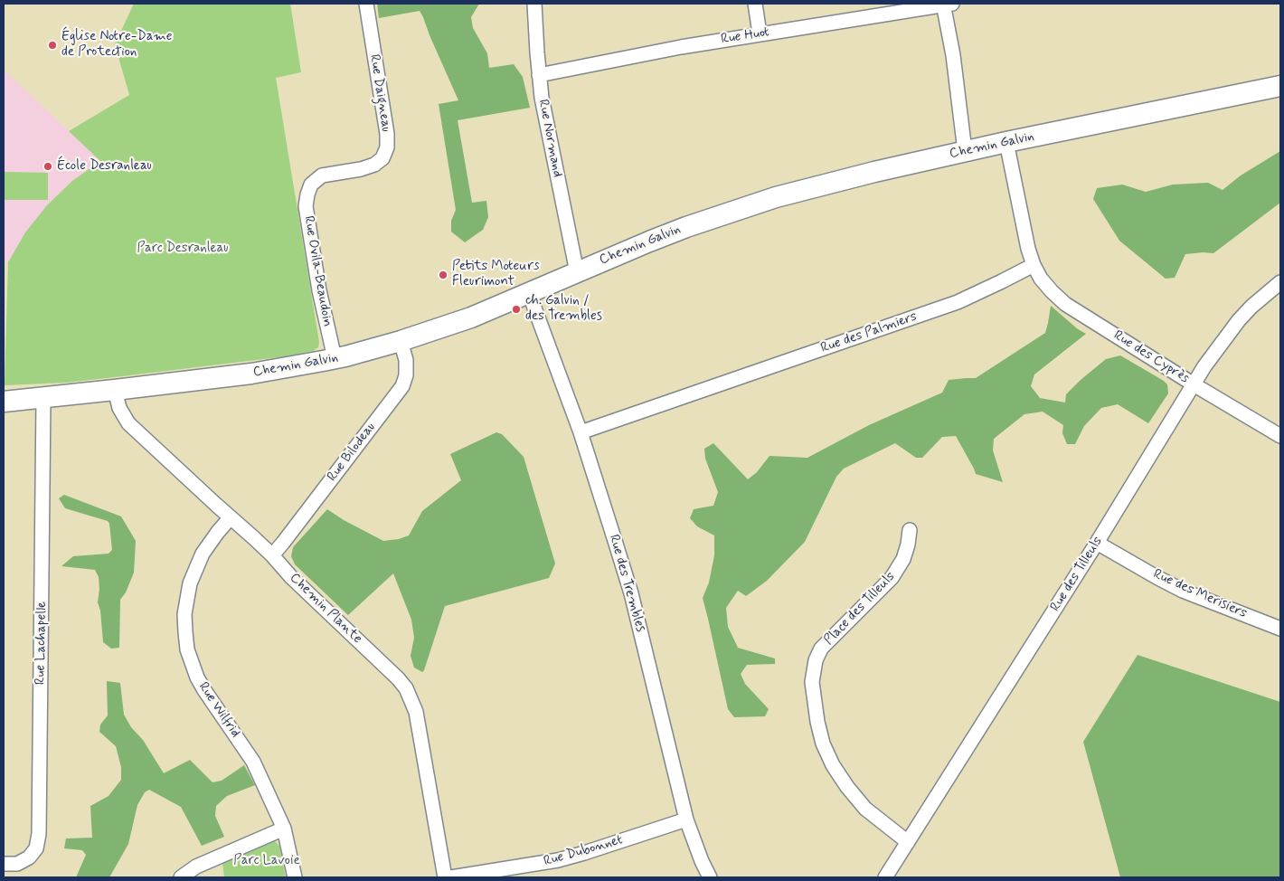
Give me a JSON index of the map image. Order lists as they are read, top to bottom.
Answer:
{
  "streets": {
    "street": [
      "Rue Huot",
      "Rue Daigneau",
      "Rue Normand",
      "Chemin Galvin",
      "Rue Ovila-Beaudoin",
      "Rue des Palmiers",
      "Rue des Cyprès",
      "Rue Bilodeau",
      "Rue des Tilleuls",
      "Rue des Trembles",
      "Rue des Merisiers",
      "Chemin Plante",
      "Place des Tilleuls",
      "Rue Lachapelle",
      "Rue Wilfrid",
      "Rue Dubonnet"
    ]
  },
  "crossings": [
    ["Rue Huot", "Rue Normand"],
    ["Rue Daigneau", "Rue Ovila-Beaudoin"],
    ["Rue Normand", "Chemin Galvin"],
    ["Chemin Galvin", "Rue Ovila-Beaudoin"],
    ["Chemin Galvin", "Rue Bilodeau"],
    ["Chemin Galvin", "Rue des Trembles"],
    ["Chemin Galvin", "Chemin Plante"],
    ["Chemin Galvin", "Rue Lachapelle"],
    ["Rue des Palmiers", "Rue des Cyprès"],
    ["Rue des Palmiers", "Rue des Trembles"],
    ["Rue des Cyprès", "Rue des Tilleuls"],
    ["Rue Bilodeau", "Chemin Plante"],
    ["Rue des Tilleuls", "Rue des Merisiers"],
    ["Rue des Tilleuls", "Place des Tilleuls"],
    ["Rue des Trembles", "Rue Dubonnet"],
    ["Chemin Plante", "Rue Wilfrid"]
  ],
  "parks": ["Parc Desranleau", "Parc Lavoie"],
  "places": [
    "Église Notre-Dame de Protection",
    "École Desranleau",
    "Petits Moteurs Fleurimont",
    "ch. Galvin / des Trembles"
  ]
}
